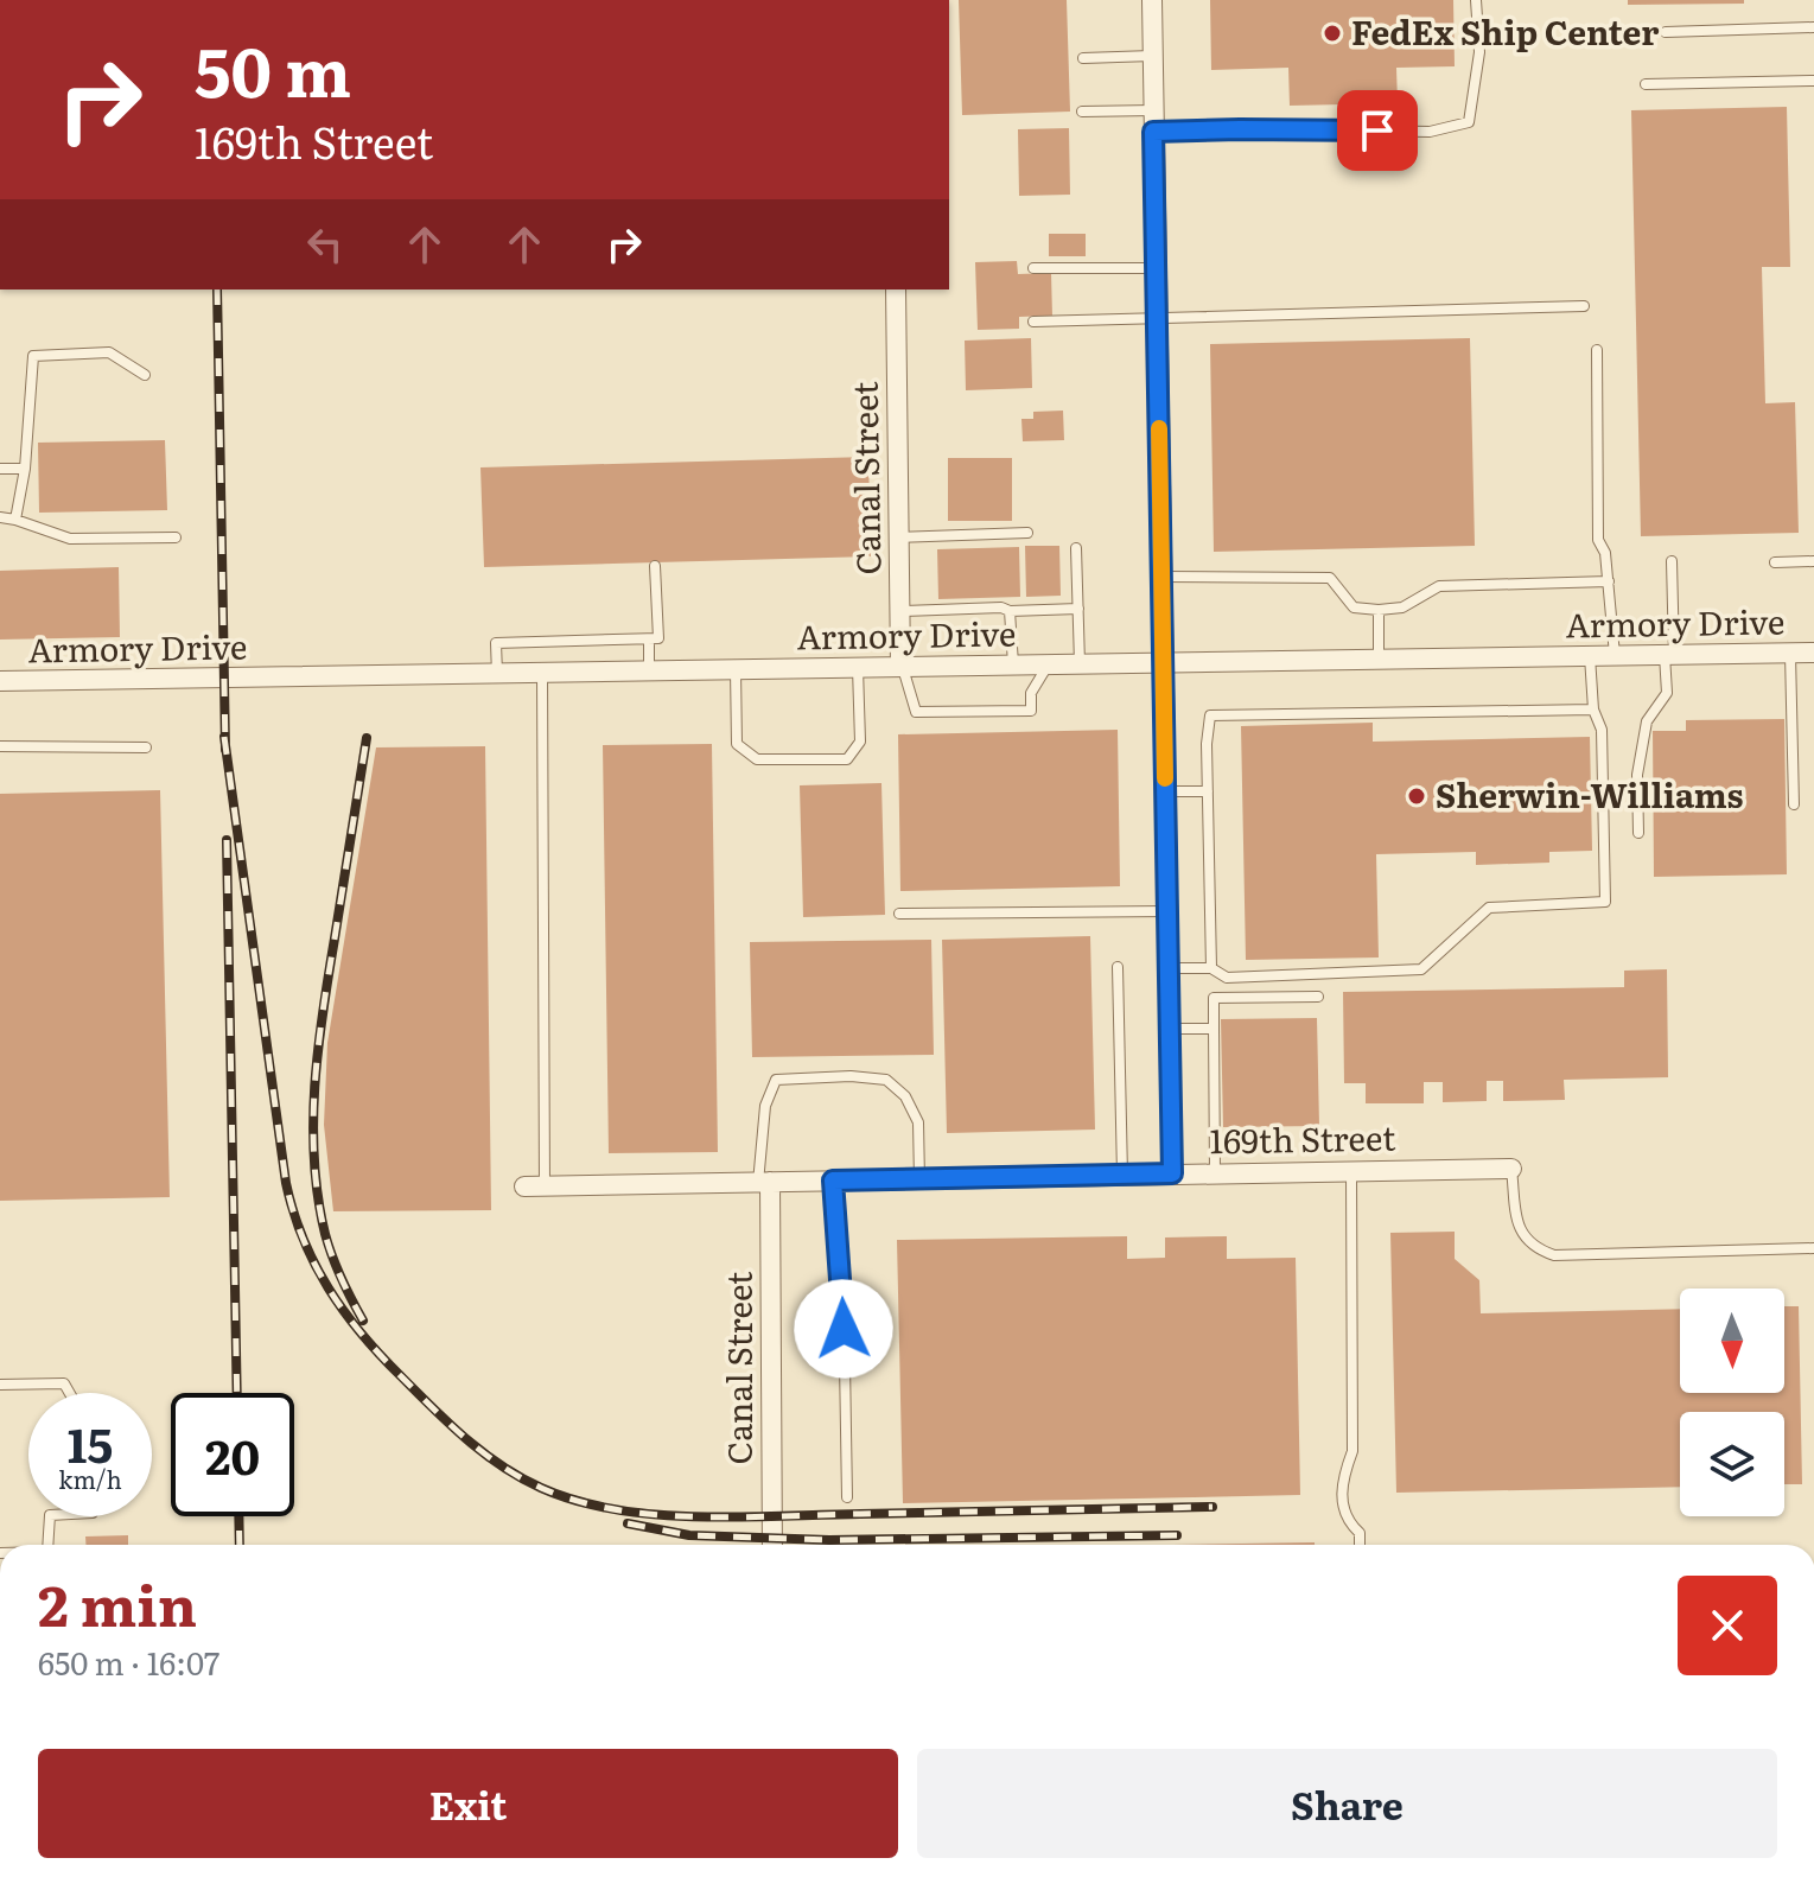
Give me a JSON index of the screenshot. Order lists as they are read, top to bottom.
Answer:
{
  "streets": {
    "street": ["Canal Street", "Armory Drive", "169th Street"]
  },
  "crossings": [
    ["Canal Street", "Armory Drive"],
    ["Canal Street", "169th Street"]
  ],
  "places": ["FedEx Ship Center", "Sherwin-Williams"],
  "north": "bottom",
  "page": {
    "turn": ["50 m", "169th Street"],
    "speed": "15 km/h",
    "limit": "20",
    "heading": ["2 min", "650 m · 16:07"],
    "buttons": ["Exit", "Share"]
  }
}
